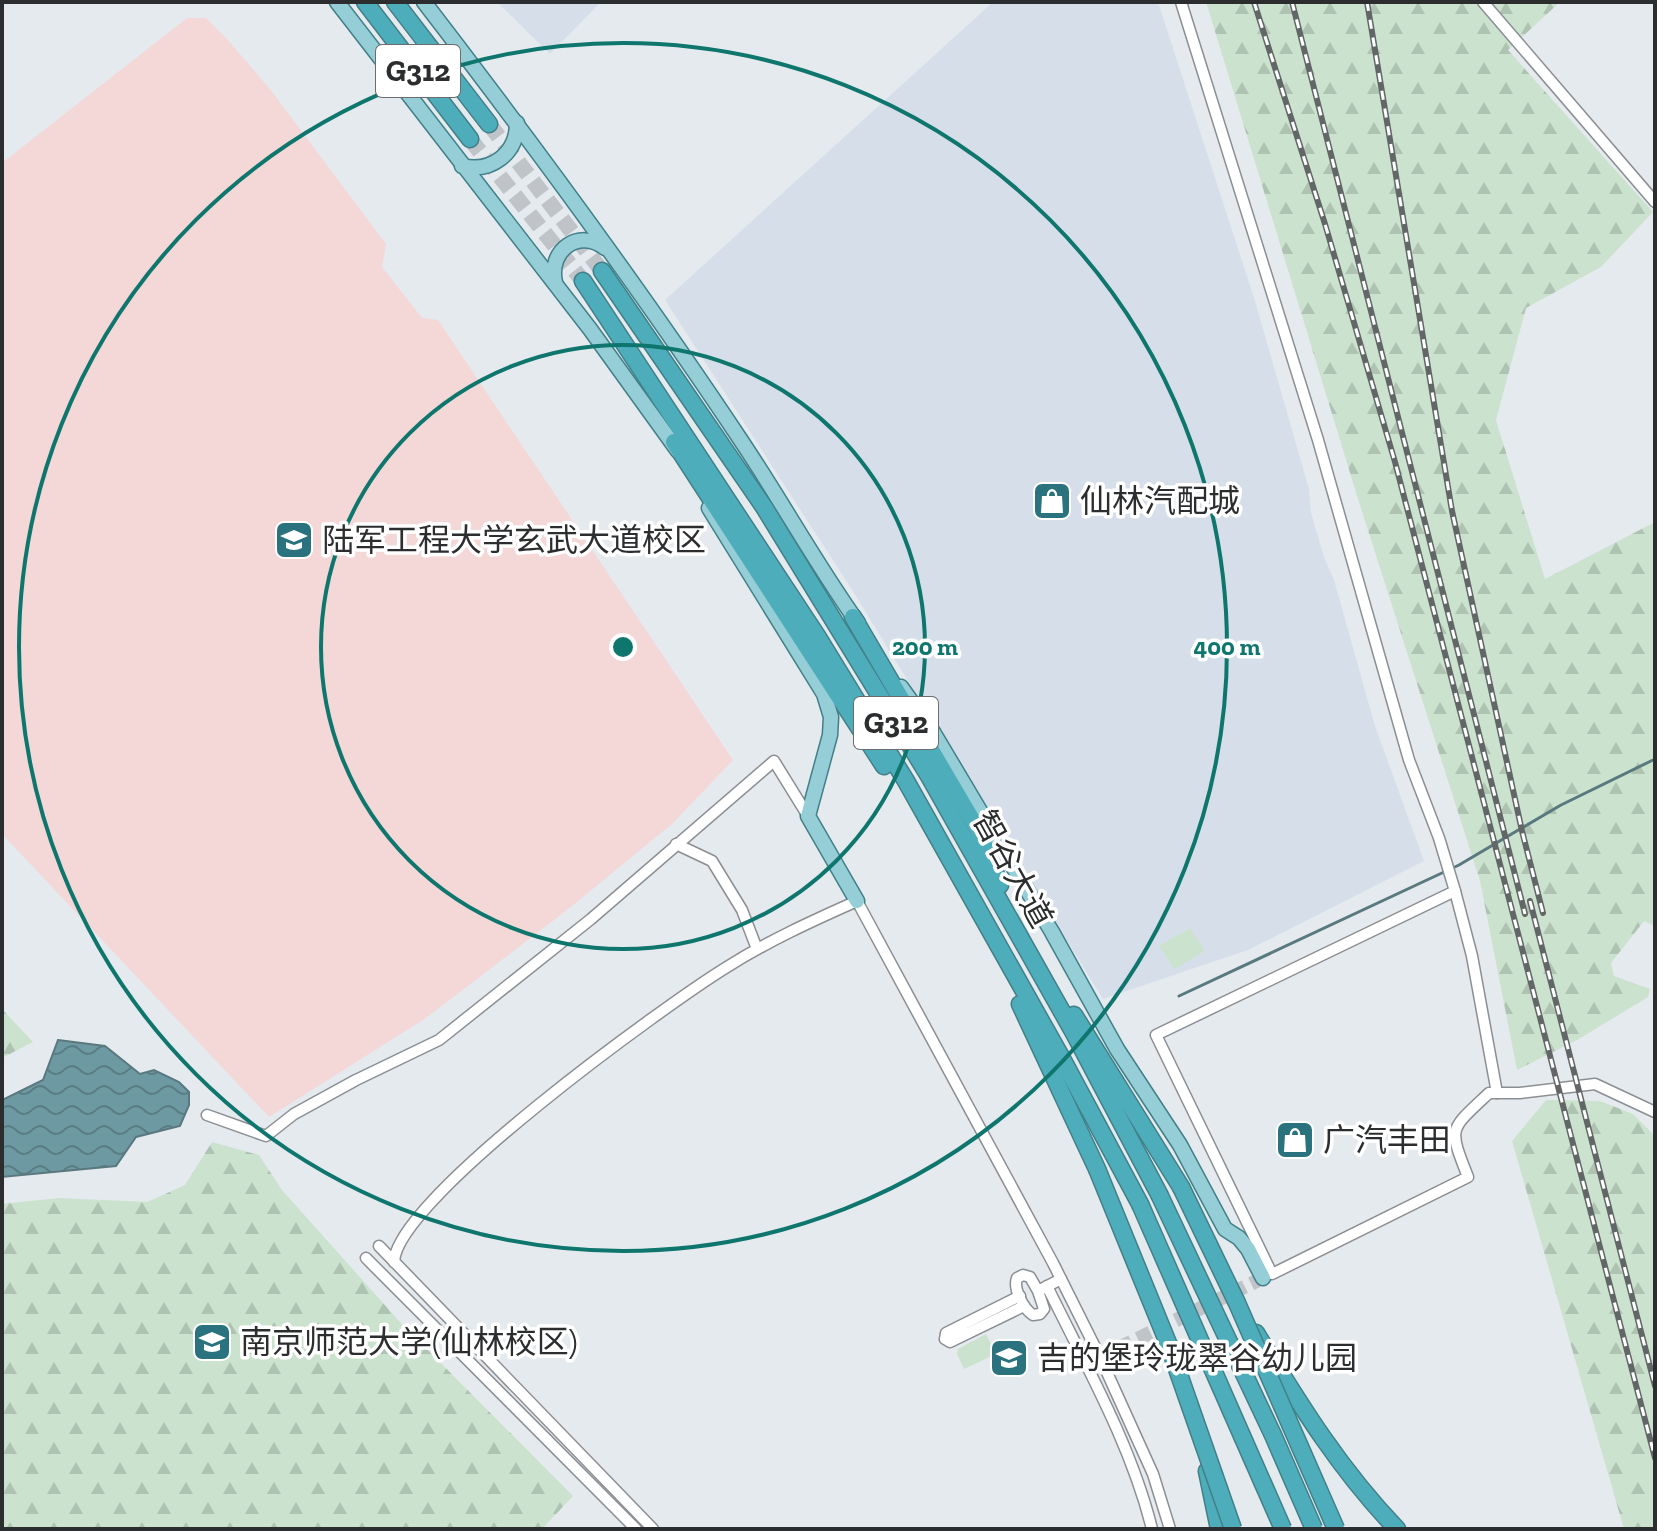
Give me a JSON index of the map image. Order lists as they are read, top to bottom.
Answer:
{
  "streets": {
    "highway": ["G312", "智谷大道"]
  },
  "places": {
    "shop": ["仙林汽配城", "广汽丰田"],
    "school or university": ["陆军工程大学玄武大道校区", "南京师范大学(仙林校区)", "吉的堡玲珑翠谷幼儿园"]
  },
  "rings": ["200 m", "400 m"]
}
